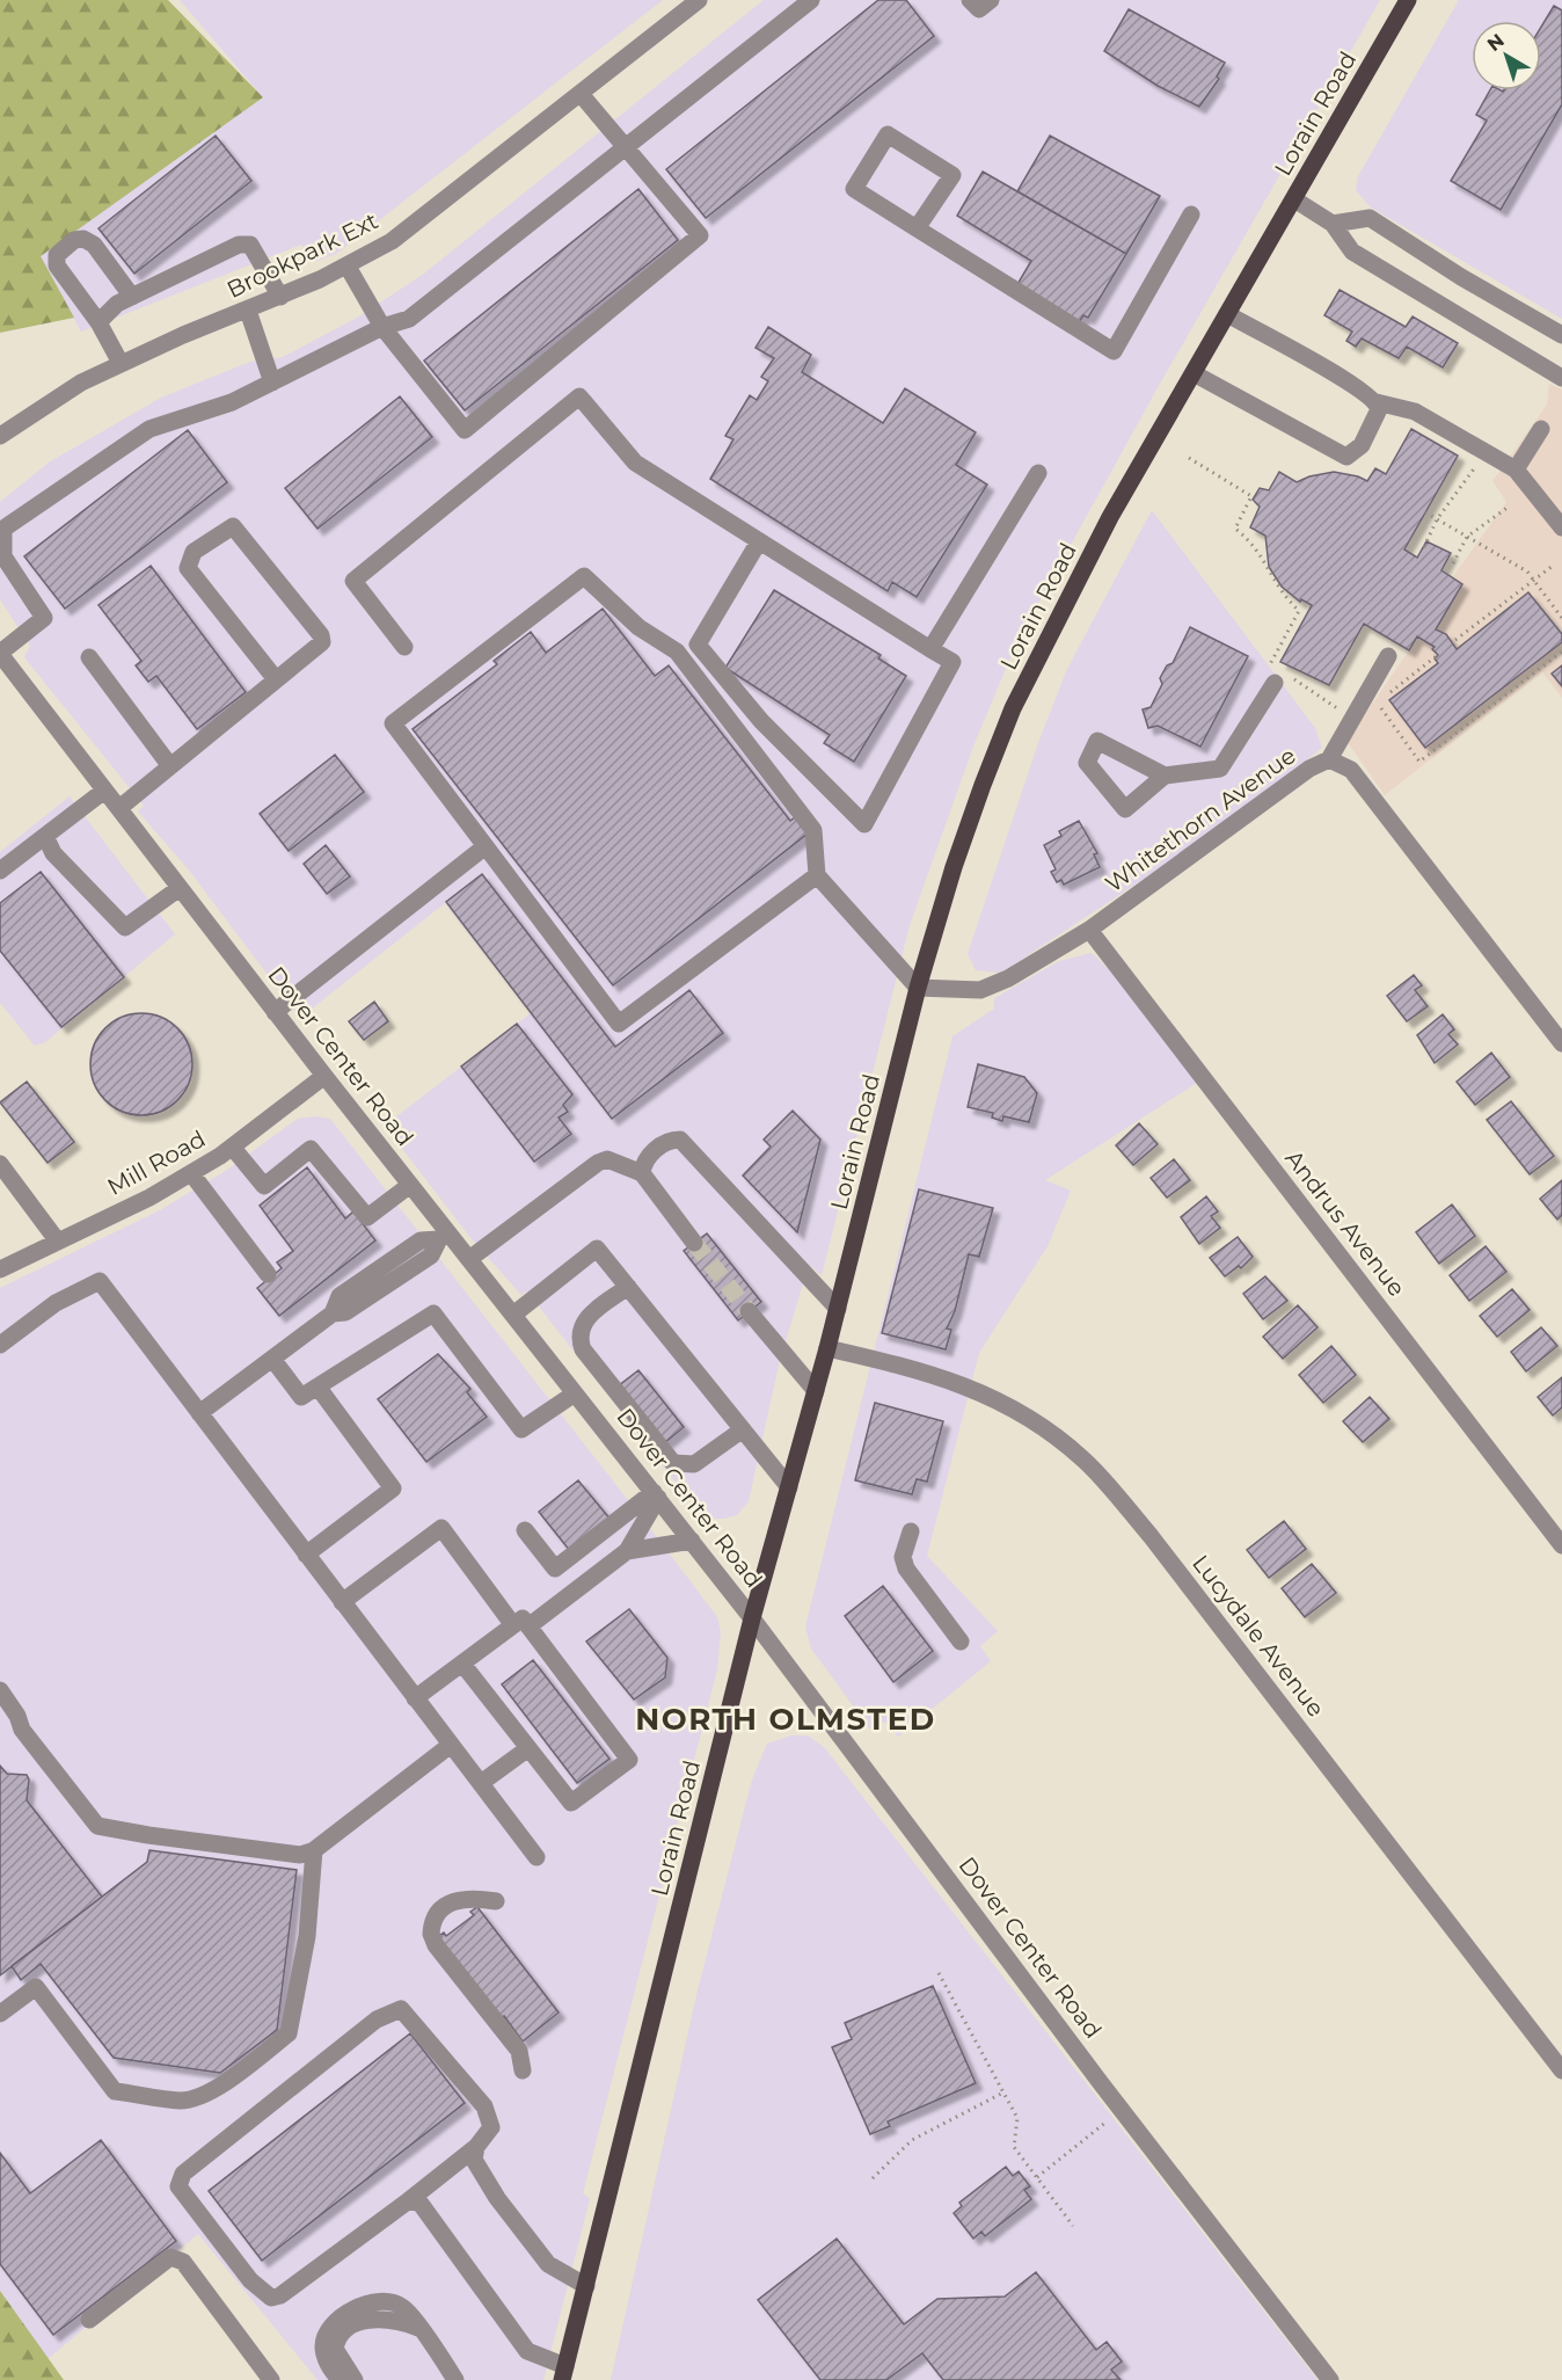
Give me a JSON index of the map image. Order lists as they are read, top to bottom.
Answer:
{
  "streets": {
    "main road": ["Lorain Road"],
    "street": [
      "Brookpark Ext",
      "Whitethorn Avenue",
      "Dover Center Road",
      "Mill Road",
      "Andrus Avenue",
      "Lucydale Avenue"
    ]
  },
  "crossings": [
    ["Lorain Road", "Whitethorn Avenue"],
    ["Lorain Road", "Dover Center Road"],
    ["Lorain Road", "Lucydale Avenue"],
    ["Whitethorn Avenue", "Andrus Avenue"],
    ["Dover Center Road", "Mill Road"]
  ],
  "districts": ["NORTH OLMSTED"],
  "north": "top left"
}
